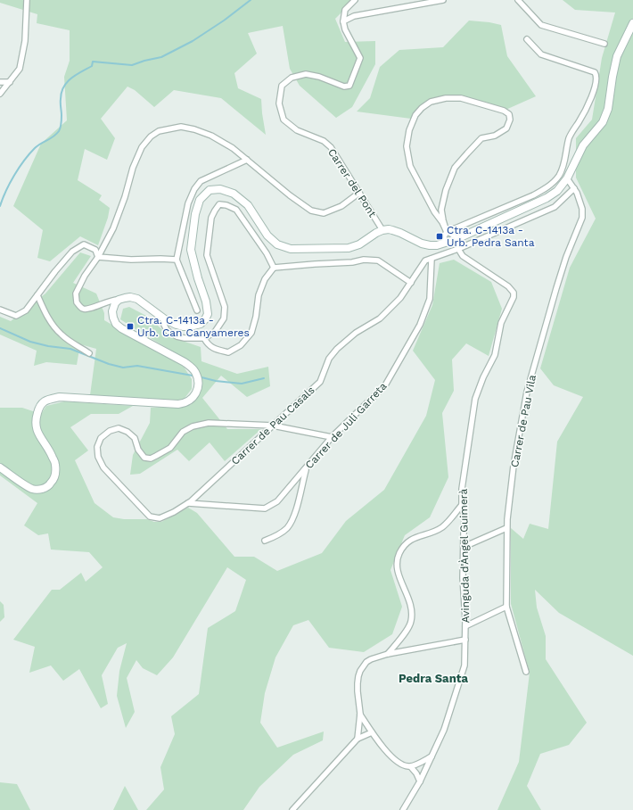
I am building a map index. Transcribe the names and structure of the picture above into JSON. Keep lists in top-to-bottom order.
{
  "streets": {
    "street": [
      "Carrer del Pont",
      "Carrer de Pau Vila",
      "Carrer de Pau Casals",
      "Carrer de Juli Garreta",
      "Avinguda d'Àngel Guimerà"
    ]
  },
  "crossings": [
    ["Carrer de Pau Vila", "Carrer de Pau Casals"],
    ["Carrer de Pau Casals", "Carrer de Juli Garreta"],
    ["Carrer de Pau Casals", "Avinguda d'Àngel Guimerà"]
  ],
  "districts": ["Pedra Santa"],
  "places": {
    "transit": ["Ctra. C-1413a - Urb. Pedra Santa", "Ctra. C-1413a - Urb. Can Canyameres"]
  }
}
